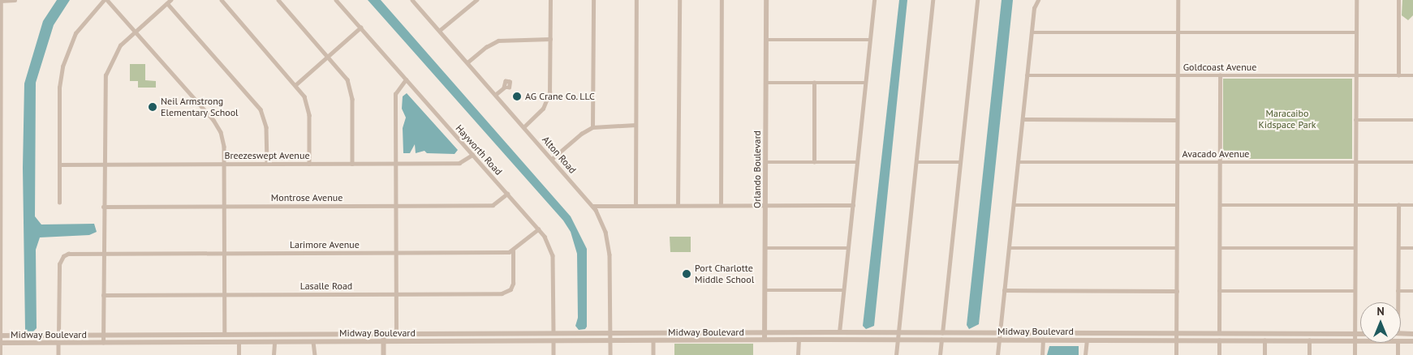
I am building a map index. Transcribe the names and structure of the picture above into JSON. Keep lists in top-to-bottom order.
{
  "streets": {
    "street": [
      "Goldcoast Avenue",
      "Hayworth Road",
      "Avacado Avenue",
      "Alton Road",
      "Breezeswept Avenue",
      "Orlando Boulevard",
      "Montrose Avenue",
      "Larimore Avenue",
      "Lasalle Road",
      "Midway Boulevard"
    ]
  },
  "crossings": [
    ["Hayworth Road", "Breezeswept Avenue"],
    ["Hayworth Road", "Montrose Avenue"],
    ["Hayworth Road", "Midway Boulevard"],
    ["Alton Road", "Midway Boulevard"],
    ["Orlando Boulevard", "Midway Boulevard"],
    ["Larimore Avenue", "Lasalle Road"],
    ["Larimore Avenue", "Midway Boulevard"]
  ],
  "parks": ["Maracaibo Kidspace Park"],
  "places": ["AG Crane Co. LLC", "Neil Armstrong Elementary School", "Port Charlotte Middle School"],
  "north": "top"
}
